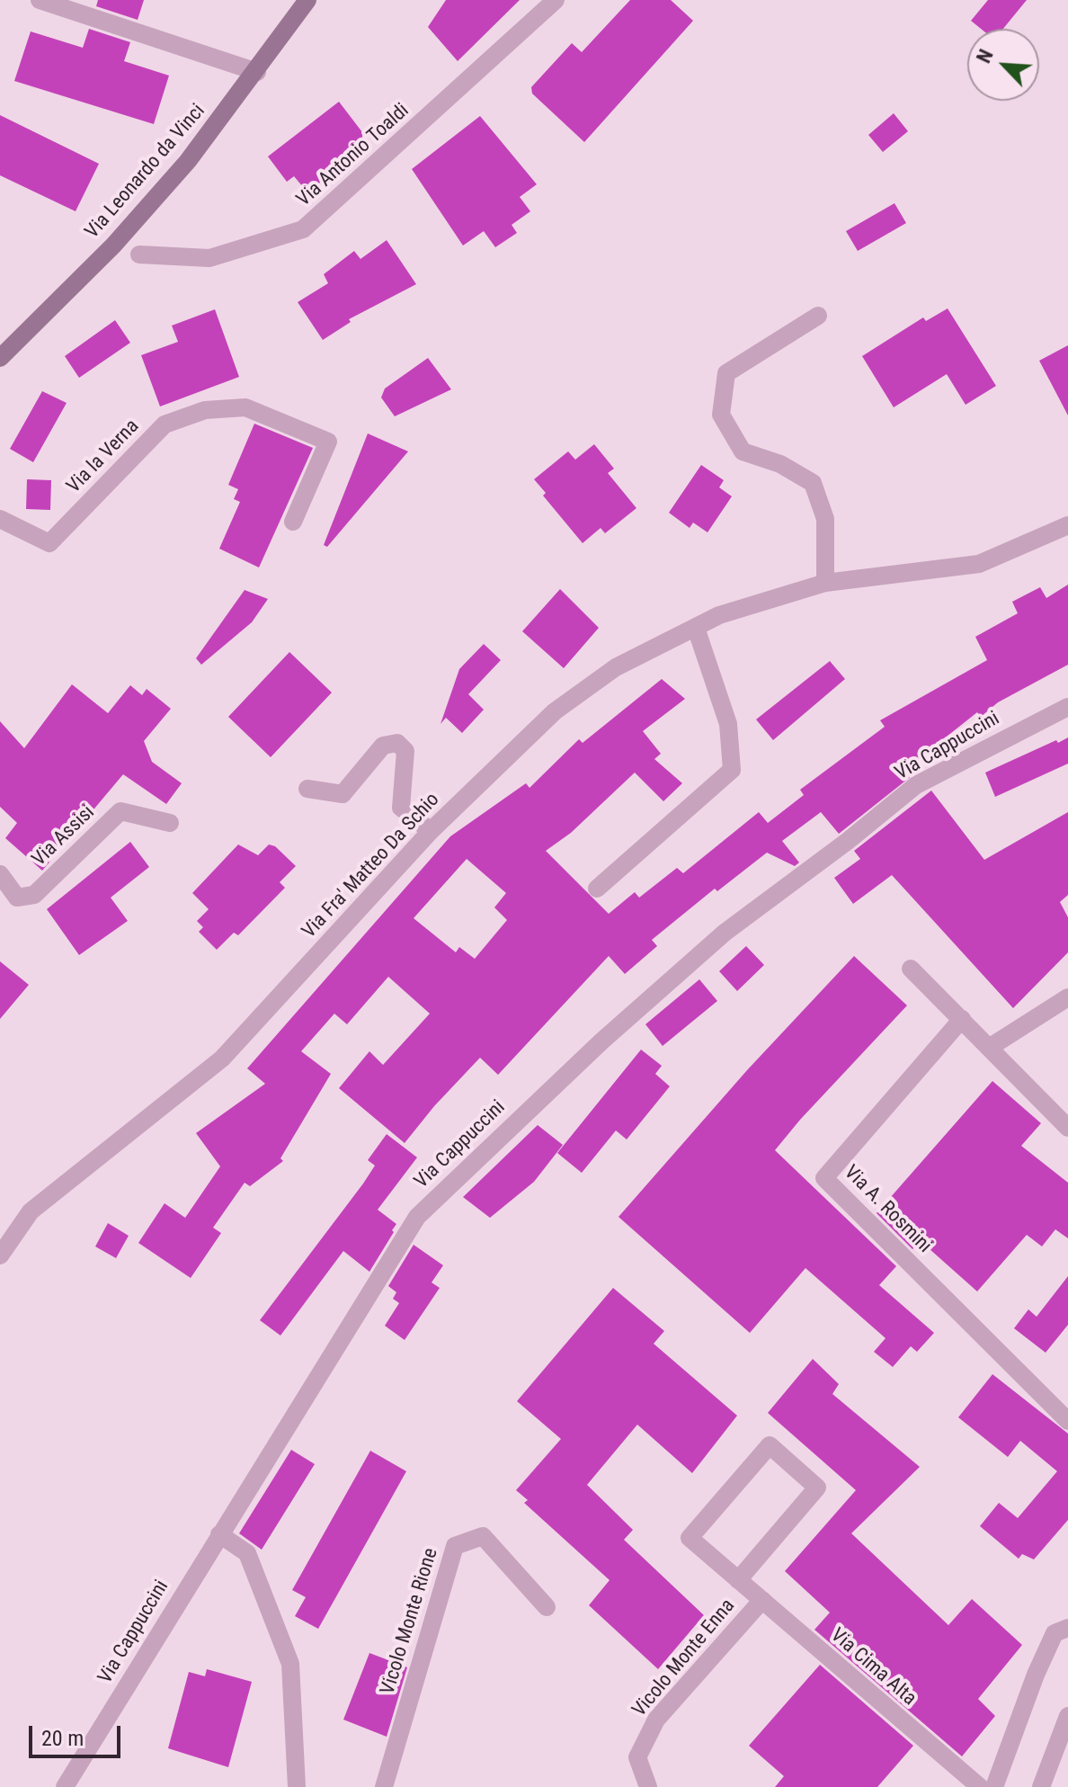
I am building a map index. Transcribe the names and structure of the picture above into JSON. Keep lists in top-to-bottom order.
{
  "streets": {
    "street": [
      "Via Antonio Toaldi",
      "Via Leonardo da Vinci",
      "Via la Verna",
      "Via Cappuccini",
      "Via Assisi",
      "Via Fra' Matteo Da Schio",
      "Via A. Rosmini",
      "Vicolo Monte Rione",
      "Vicolo Monte Enna",
      "Via Cima Alta"
    ]
  },
  "crossings": [
    ["Vicolo Monte Enna", "Via Cima Alta"]
  ],
  "scale_bar": "20 m",
  "north": "top left"
}
